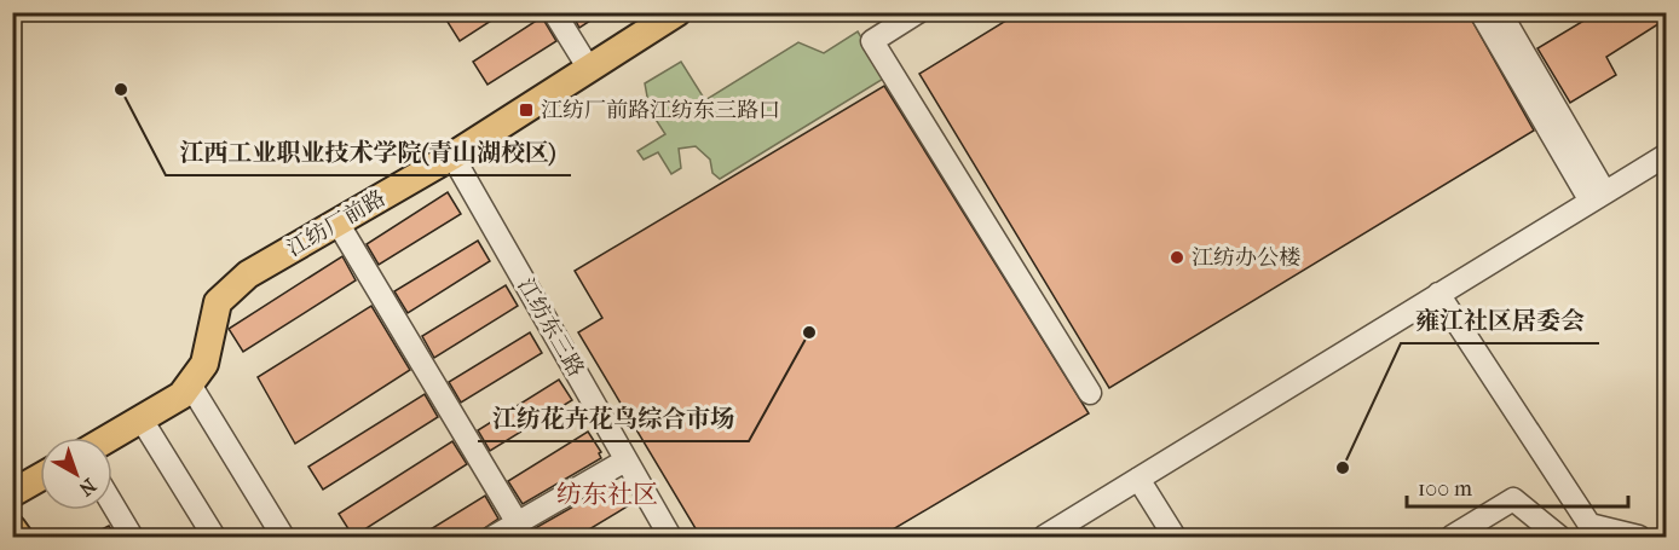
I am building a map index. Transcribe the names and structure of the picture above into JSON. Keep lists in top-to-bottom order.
{
  "streets": {
    "main road": ["江纺厂前路"],
    "street": ["江纺东三路"]
  },
  "crossings": [
    ["江纺厂前路", "江纺东三路"]
  ],
  "districts": ["纺东社区"],
  "places": {
    "other": [
      "江西工业职业技术学院(青山湖校区)",
      "江纺办公楼",
      "江纺花卉花鸟综合市场",
      "雍江社区居委会"
    ],
    "transit": ["江纺厂前路江纺东三路口"]
  },
  "scale_bar": "100 m",
  "north": "bottom right"
}
